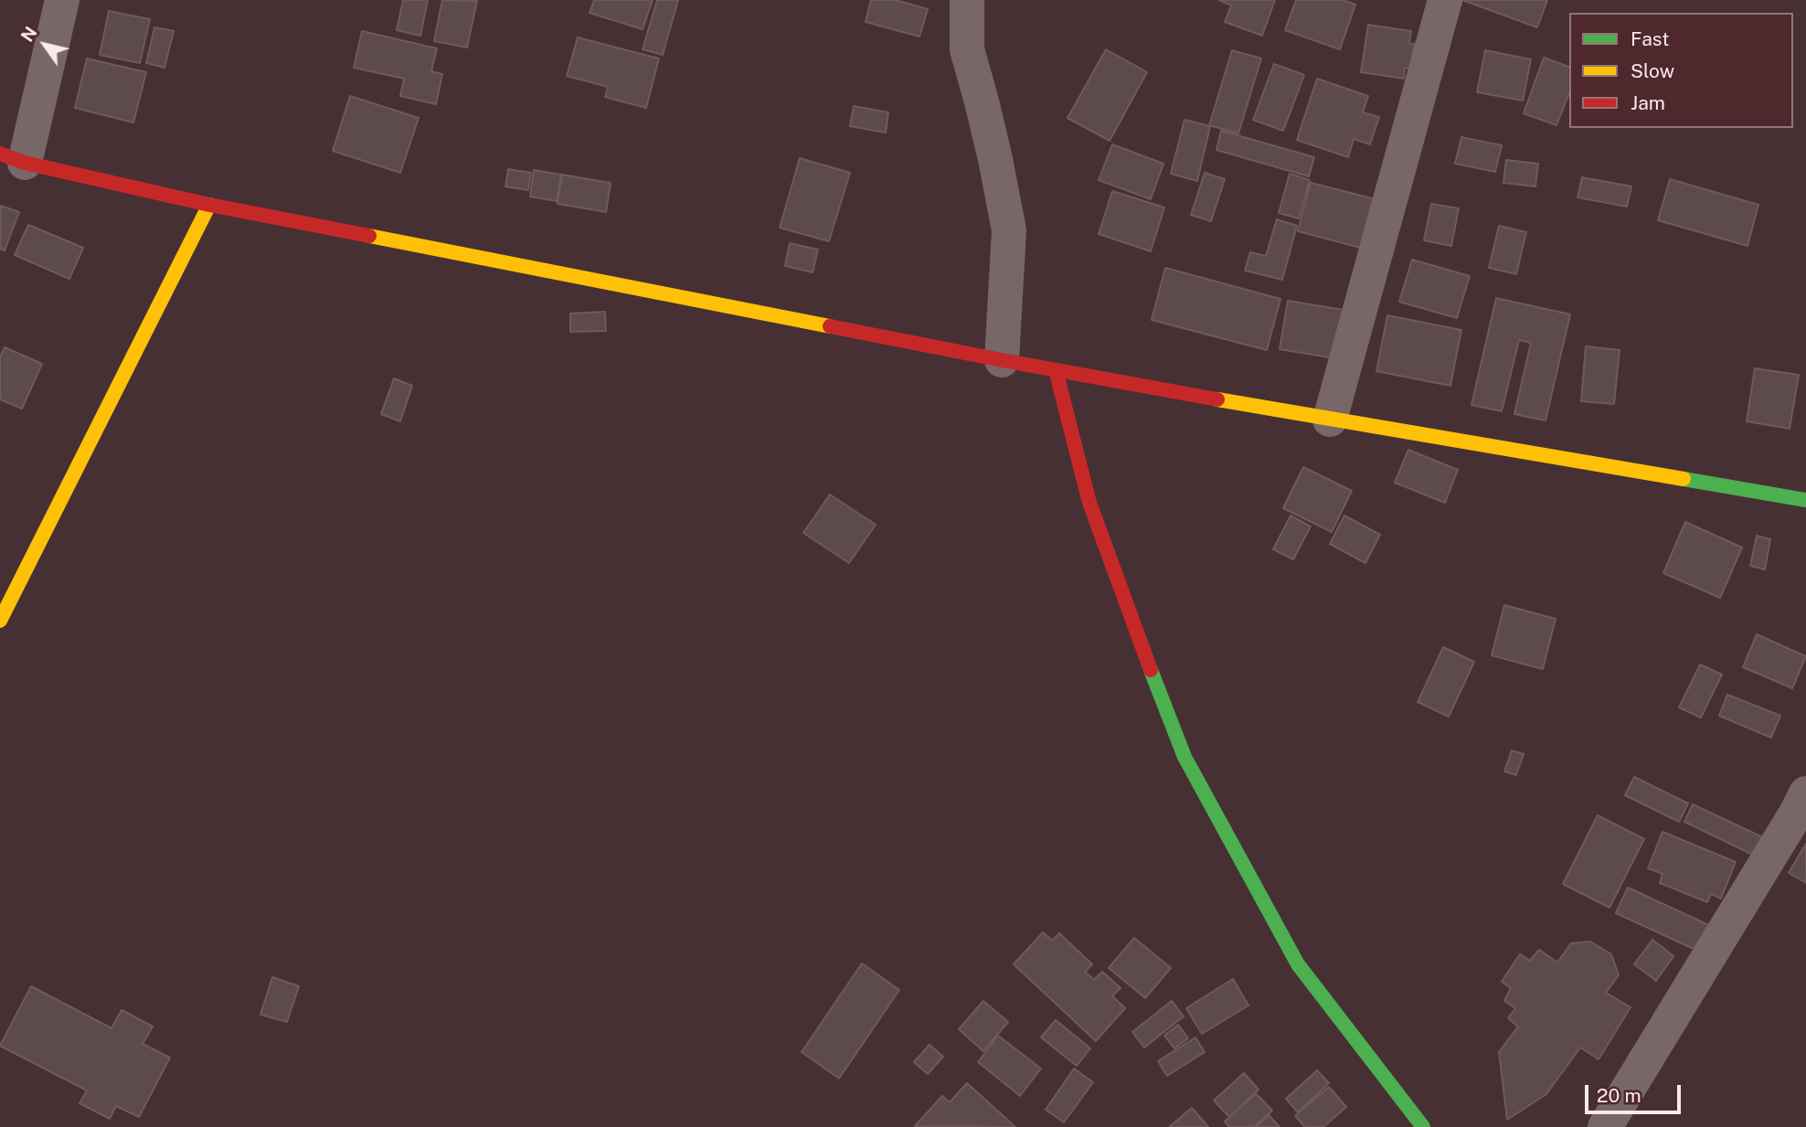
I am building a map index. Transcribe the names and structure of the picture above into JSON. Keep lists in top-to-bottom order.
{
  "legend": ["Fast", "Slow", "Jam"],
  "scale_bar": "20 m",
  "north": "top left"
}
